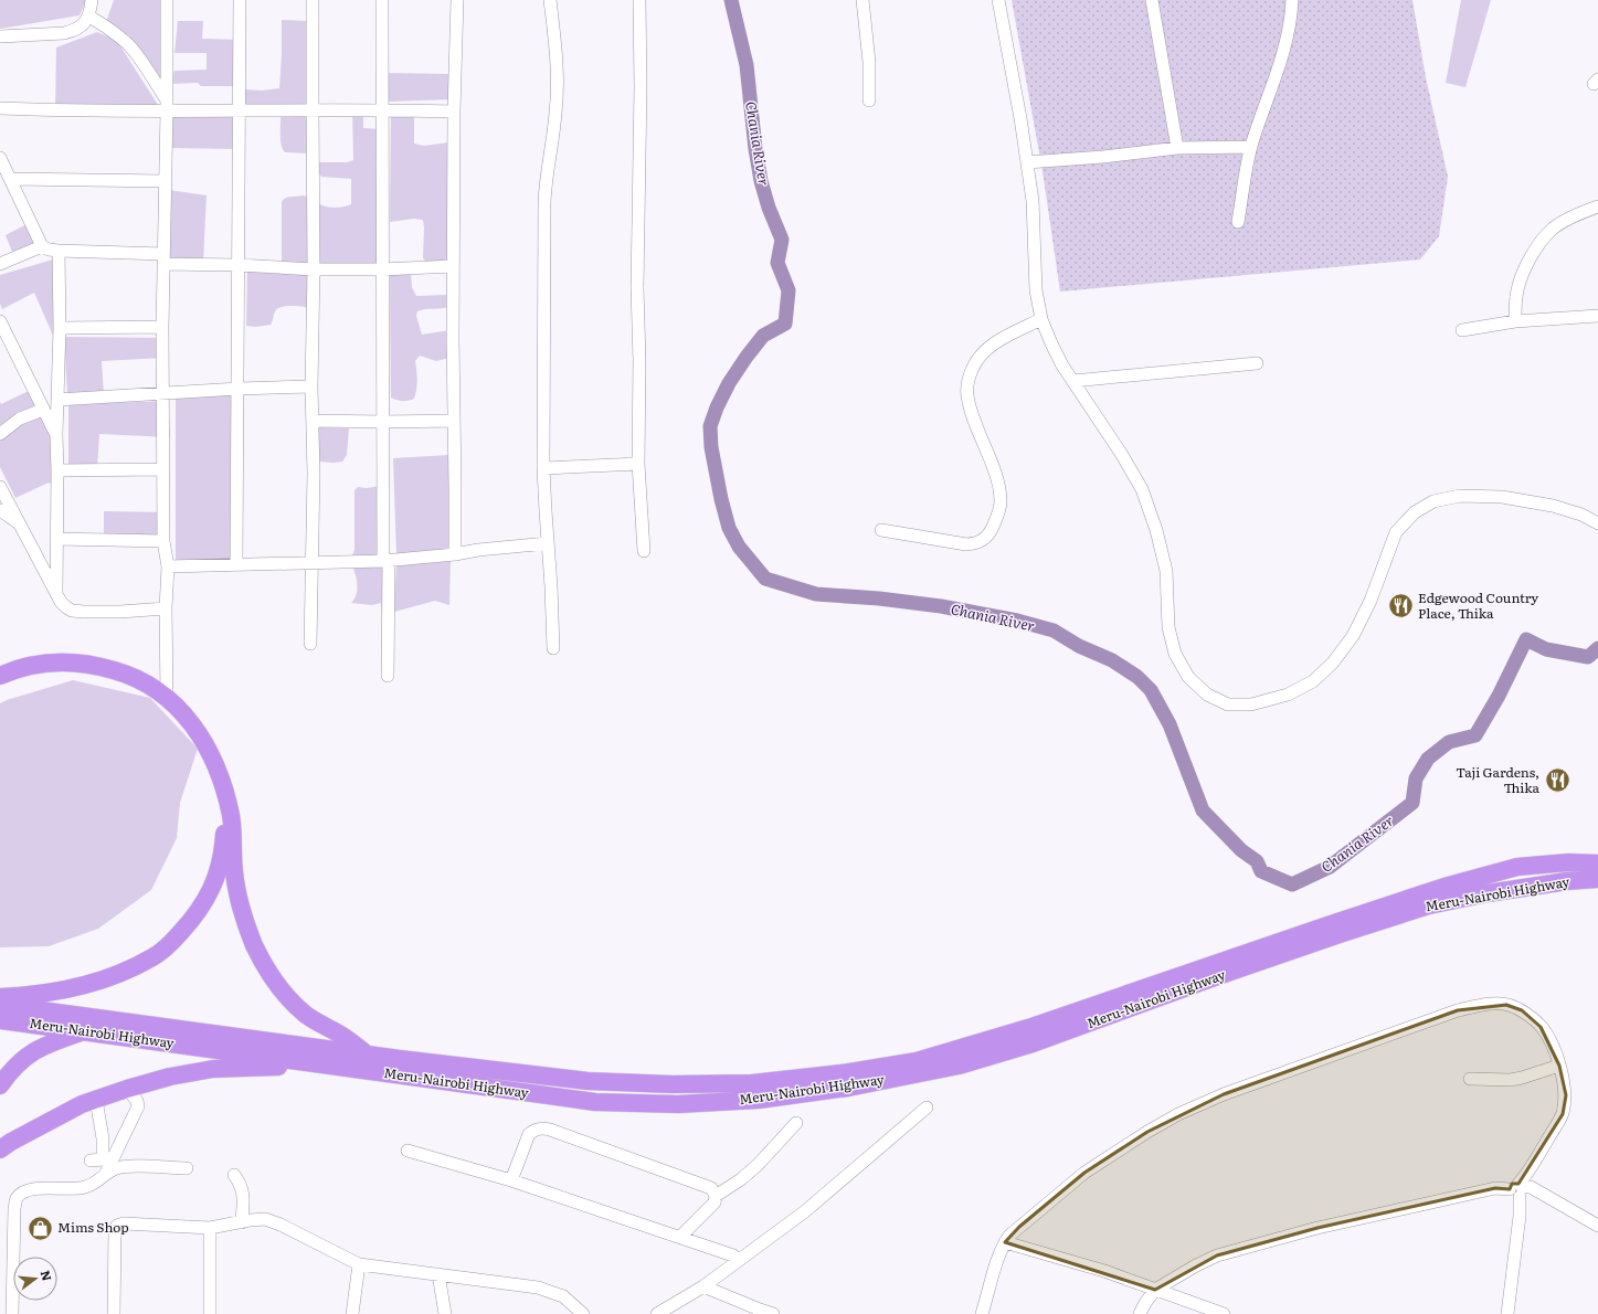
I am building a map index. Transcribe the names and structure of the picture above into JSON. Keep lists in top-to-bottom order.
{
  "streets": {
    "highway": ["Meru-Nairobi Highway"]
  },
  "water": ["Chania River"],
  "places": {
    "restaurant": ["Edgewood Country Place, Thika", "Taji Gardens, Thika"],
    "shop": ["Mims Shop"]
  },
  "north": "right"
}
